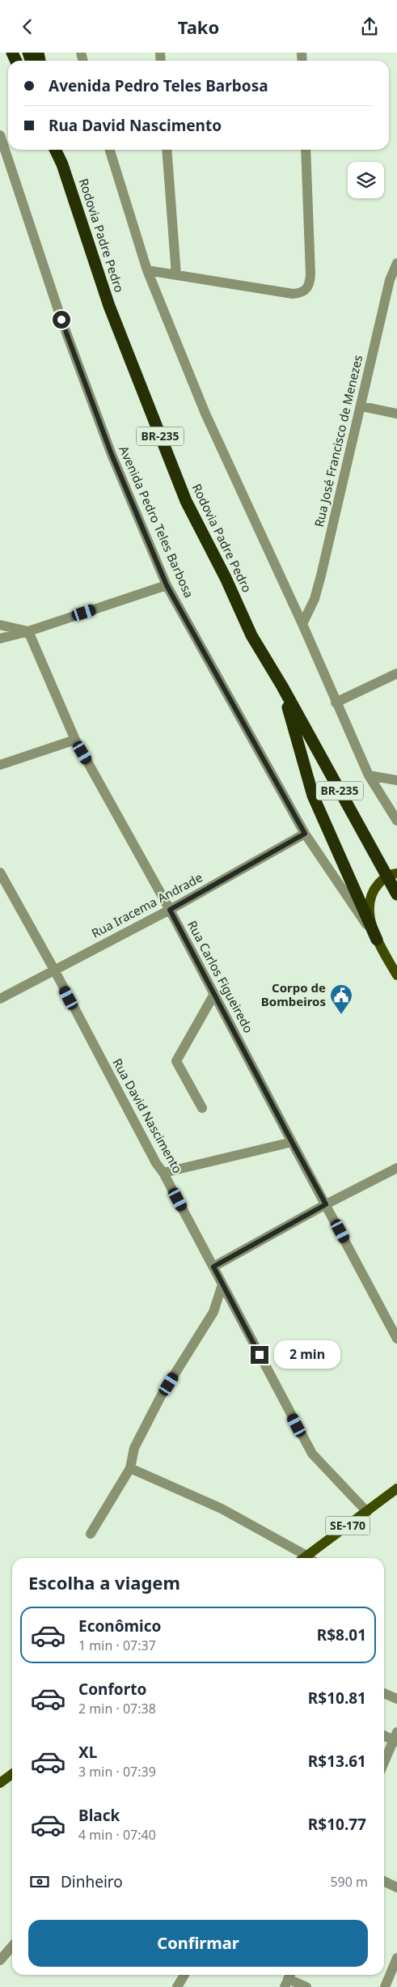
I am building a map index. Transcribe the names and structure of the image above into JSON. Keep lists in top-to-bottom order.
{
  "streets": {
    "highway": ["Rodovia Padre Pedro", "BR-235"],
    "main road": ["Avenida Pedro Teles Barbosa", "SE-170"],
    "street": [
      "Rua José Francisco de Menezes",
      "Rua Iracema Andrade",
      "Rua Carlos Figueiredo",
      "Rua David Nascimento"
    ]
  },
  "crossings": [
    ["Avenida Pedro Teles Barbosa", "Rua Iracema Andrade"],
    ["Rua Iracema Andrade", "Rua Carlos Figueiredo"],
    ["Rua Iracema Andrade", "Rua David Nascimento"],
    ["Rua David Nascimento", "SE-170"]
  ],
  "places": {
    "public building": ["Corpo de Bombeiros"]
  },
  "page": {
    "header": "Tako",
    "banner": ["Avenida Pedro Teles Barbosa", "Rua David Nascimento"],
    "bubble": "2 min",
    "heading": "Escolha a viagem",
    "list": [
      {
        "name": "Econômico",
        "note": "1 min · 07:37",
        "value": "R$8.01"
      },
      {
        "name": "Conforto",
        "note": "2 min · 07:38",
        "value": "R$10.81"
      },
      {
        "name": "XL",
        "note": "3 min · 07:39",
        "value": "R$13.61"
      },
      {
        "name": "Black",
        "note": "4 min · 07:40",
        "value": "R$10.77"
      }
    ],
    "pay": ["Dinheiro", "590 m"],
    "buttons": "Confirmar"
  }
}
